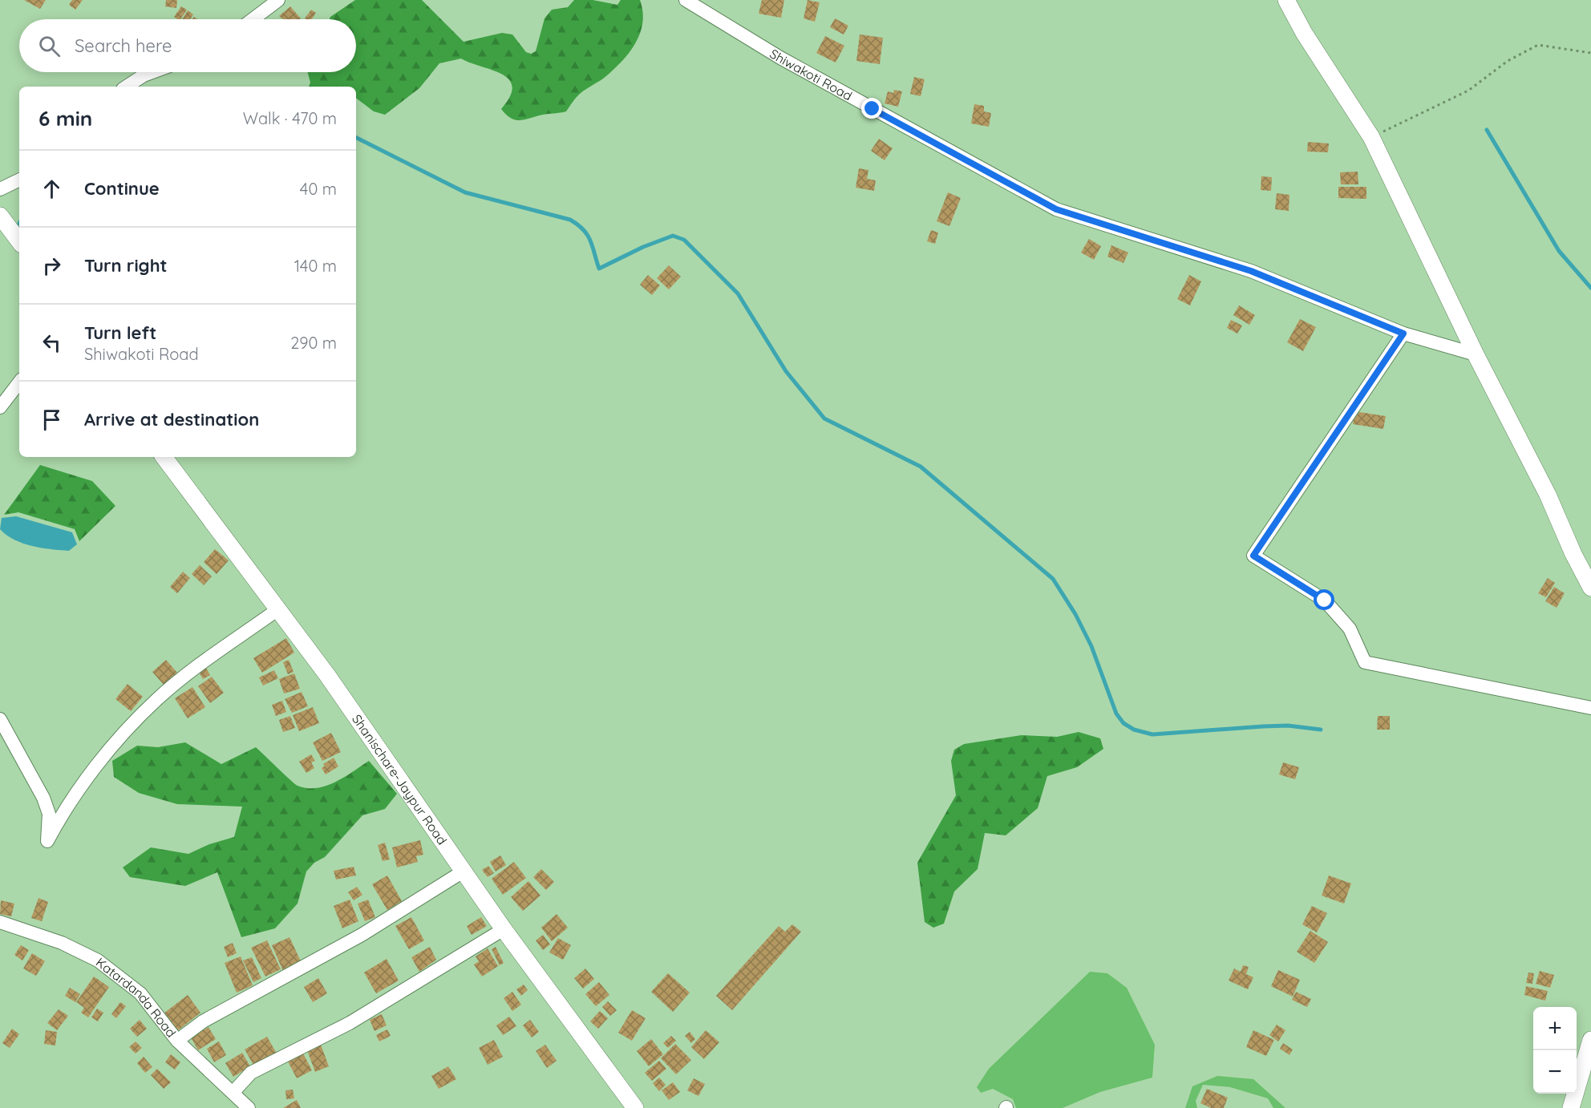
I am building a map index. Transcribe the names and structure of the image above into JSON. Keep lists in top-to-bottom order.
{
  "streets": {
    "street": ["Shiwakoti Road", "Shanischare-Jaypur Road", "Katardanda Road"]
  },
  "page": {
    "search": "Search here",
    "heading": ["6 min", "Walk · 470 m"],
    "list": [
      ["Continue", "40 m"],
      ["Turn right", "140 m"],
      ["Turn left", "Shiwakoti Road", "290 m"],
      "Arrive at destination"
    ],
    "map_buttons": ["+", "−"]
  }
}
